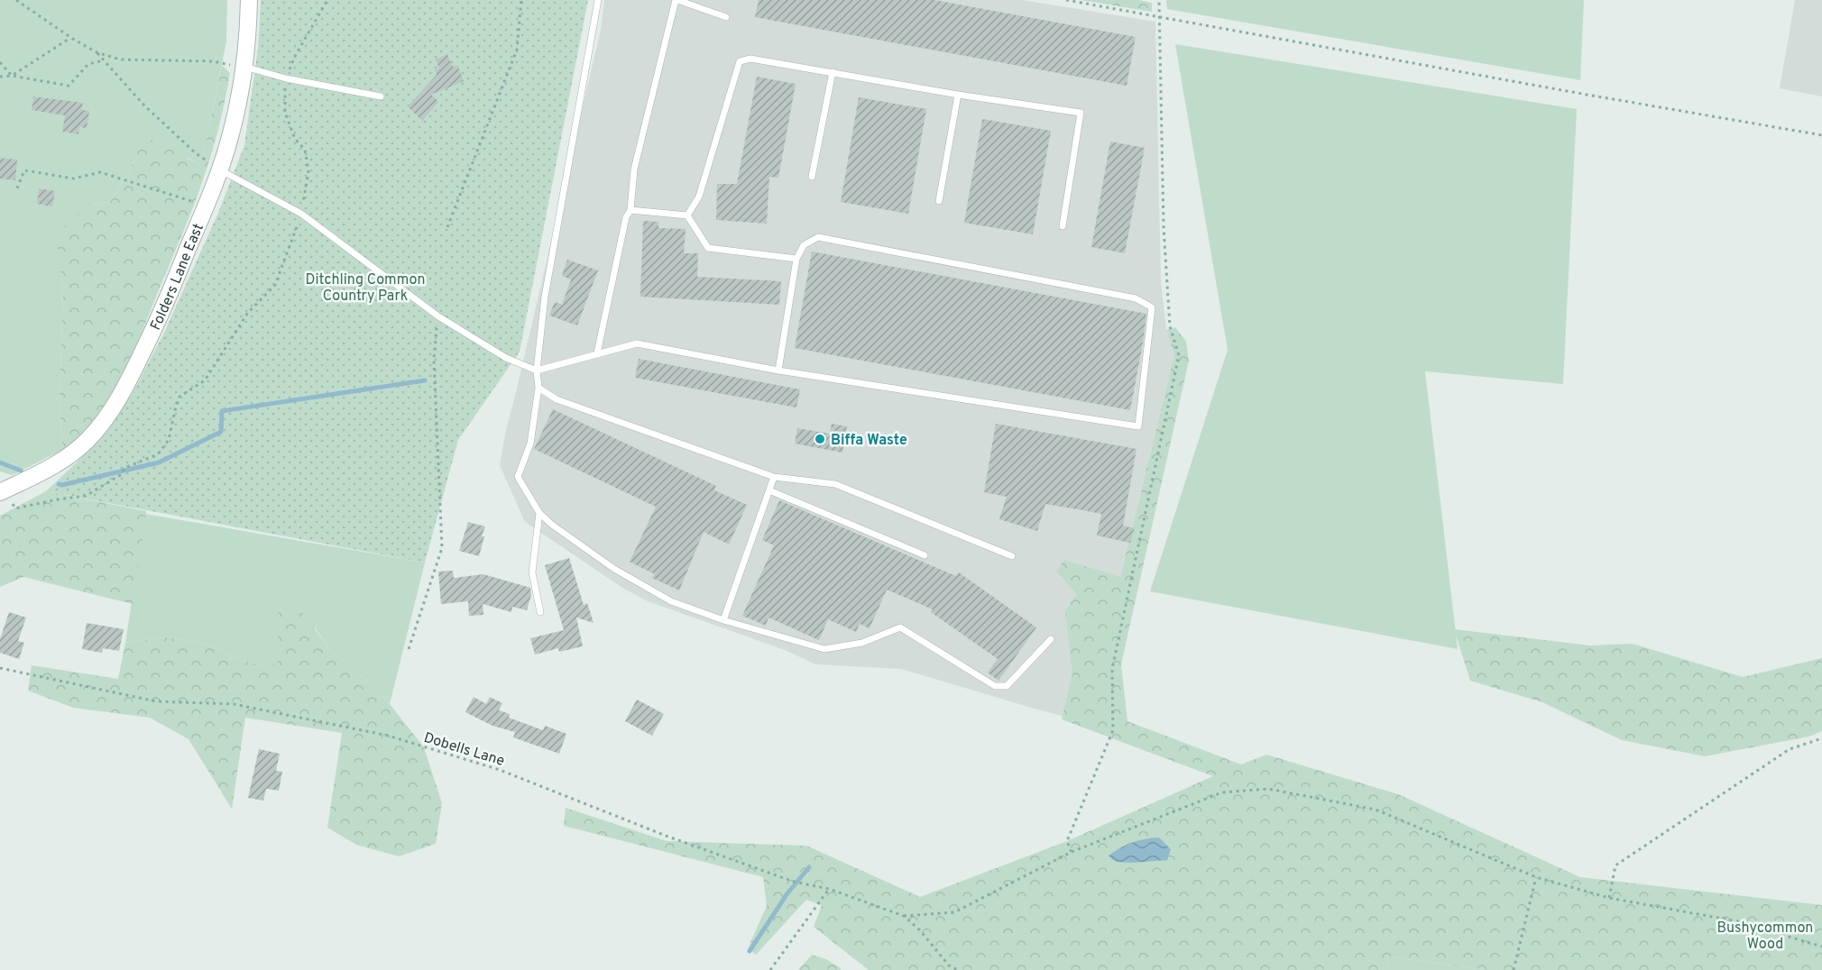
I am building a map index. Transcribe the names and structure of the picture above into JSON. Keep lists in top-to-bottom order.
{
  "streets": {
    "street": ["Folders Lane East"],
    "path": ["Dobells Lane"]
  },
  "parks": ["Ditchling Common Country Park", "Bushycommon Wood"],
  "places": ["Biffa Waste"]
}
